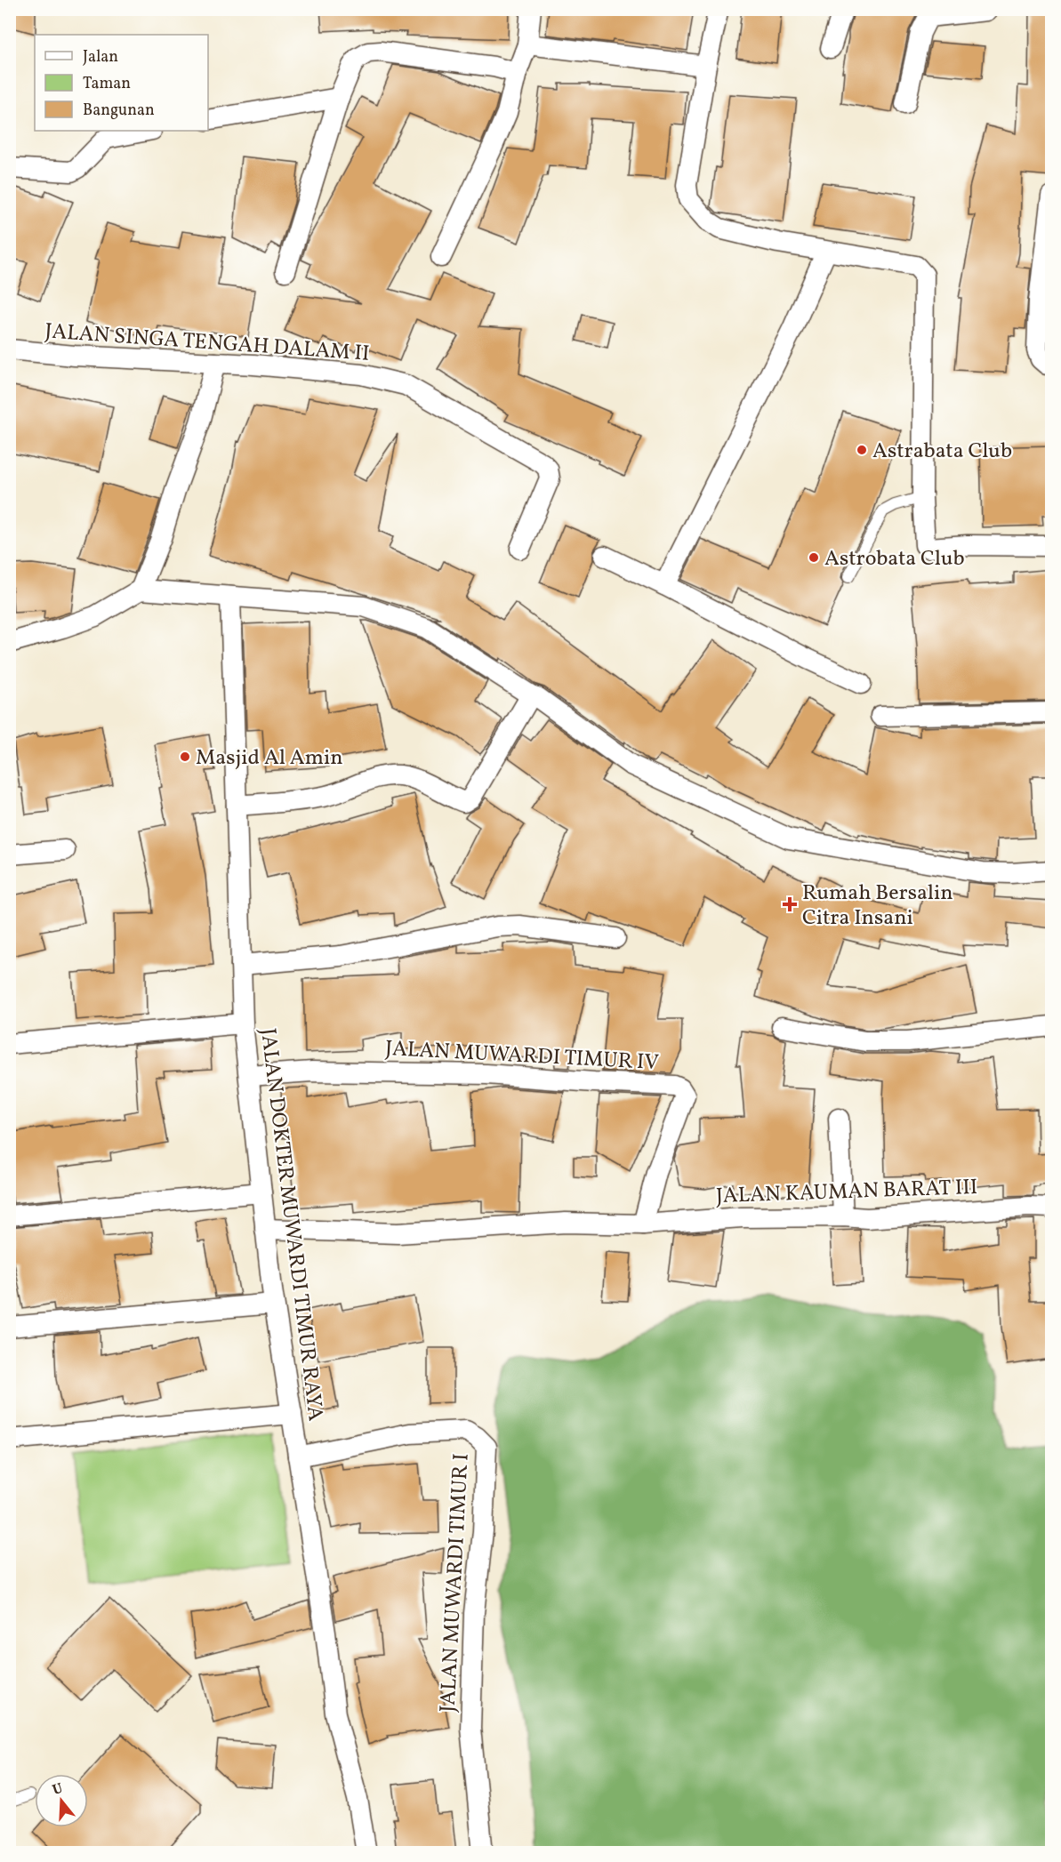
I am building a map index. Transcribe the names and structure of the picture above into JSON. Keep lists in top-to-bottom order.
{
  "streets": {
    "street": [
      "JALAN SINGA TENGAH DALAM II",
      "JALAN MUWARDI TIMUR IV",
      "JALAN KAUMAN BARAT III",
      "JALAN DOKTER MUWARDI TIMUR RAYA",
      "JALAN MUWARDI TIMUR I"
    ]
  },
  "crossings": [
    ["JALAN MUWARDI TIMUR IV", "JALAN KAUMAN BARAT III"],
    ["JALAN MUWARDI TIMUR IV", "JALAN DOKTER MUWARDI TIMUR RAYA"],
    ["JALAN KAUMAN BARAT III", "JALAN DOKTER MUWARDI TIMUR RAYA"],
    ["JALAN DOKTER MUWARDI TIMUR RAYA", "JALAN MUWARDI TIMUR I"]
  ],
  "places": {
    "other": ["Astrabata Club", "Astrobata Club", "Masjid Al Amin"],
    "health": ["Rumah Bersalin Citra Insani"]
  },
  "legend": ["Jalan", "Taman", "Bangunan"],
  "north": "top"
}
